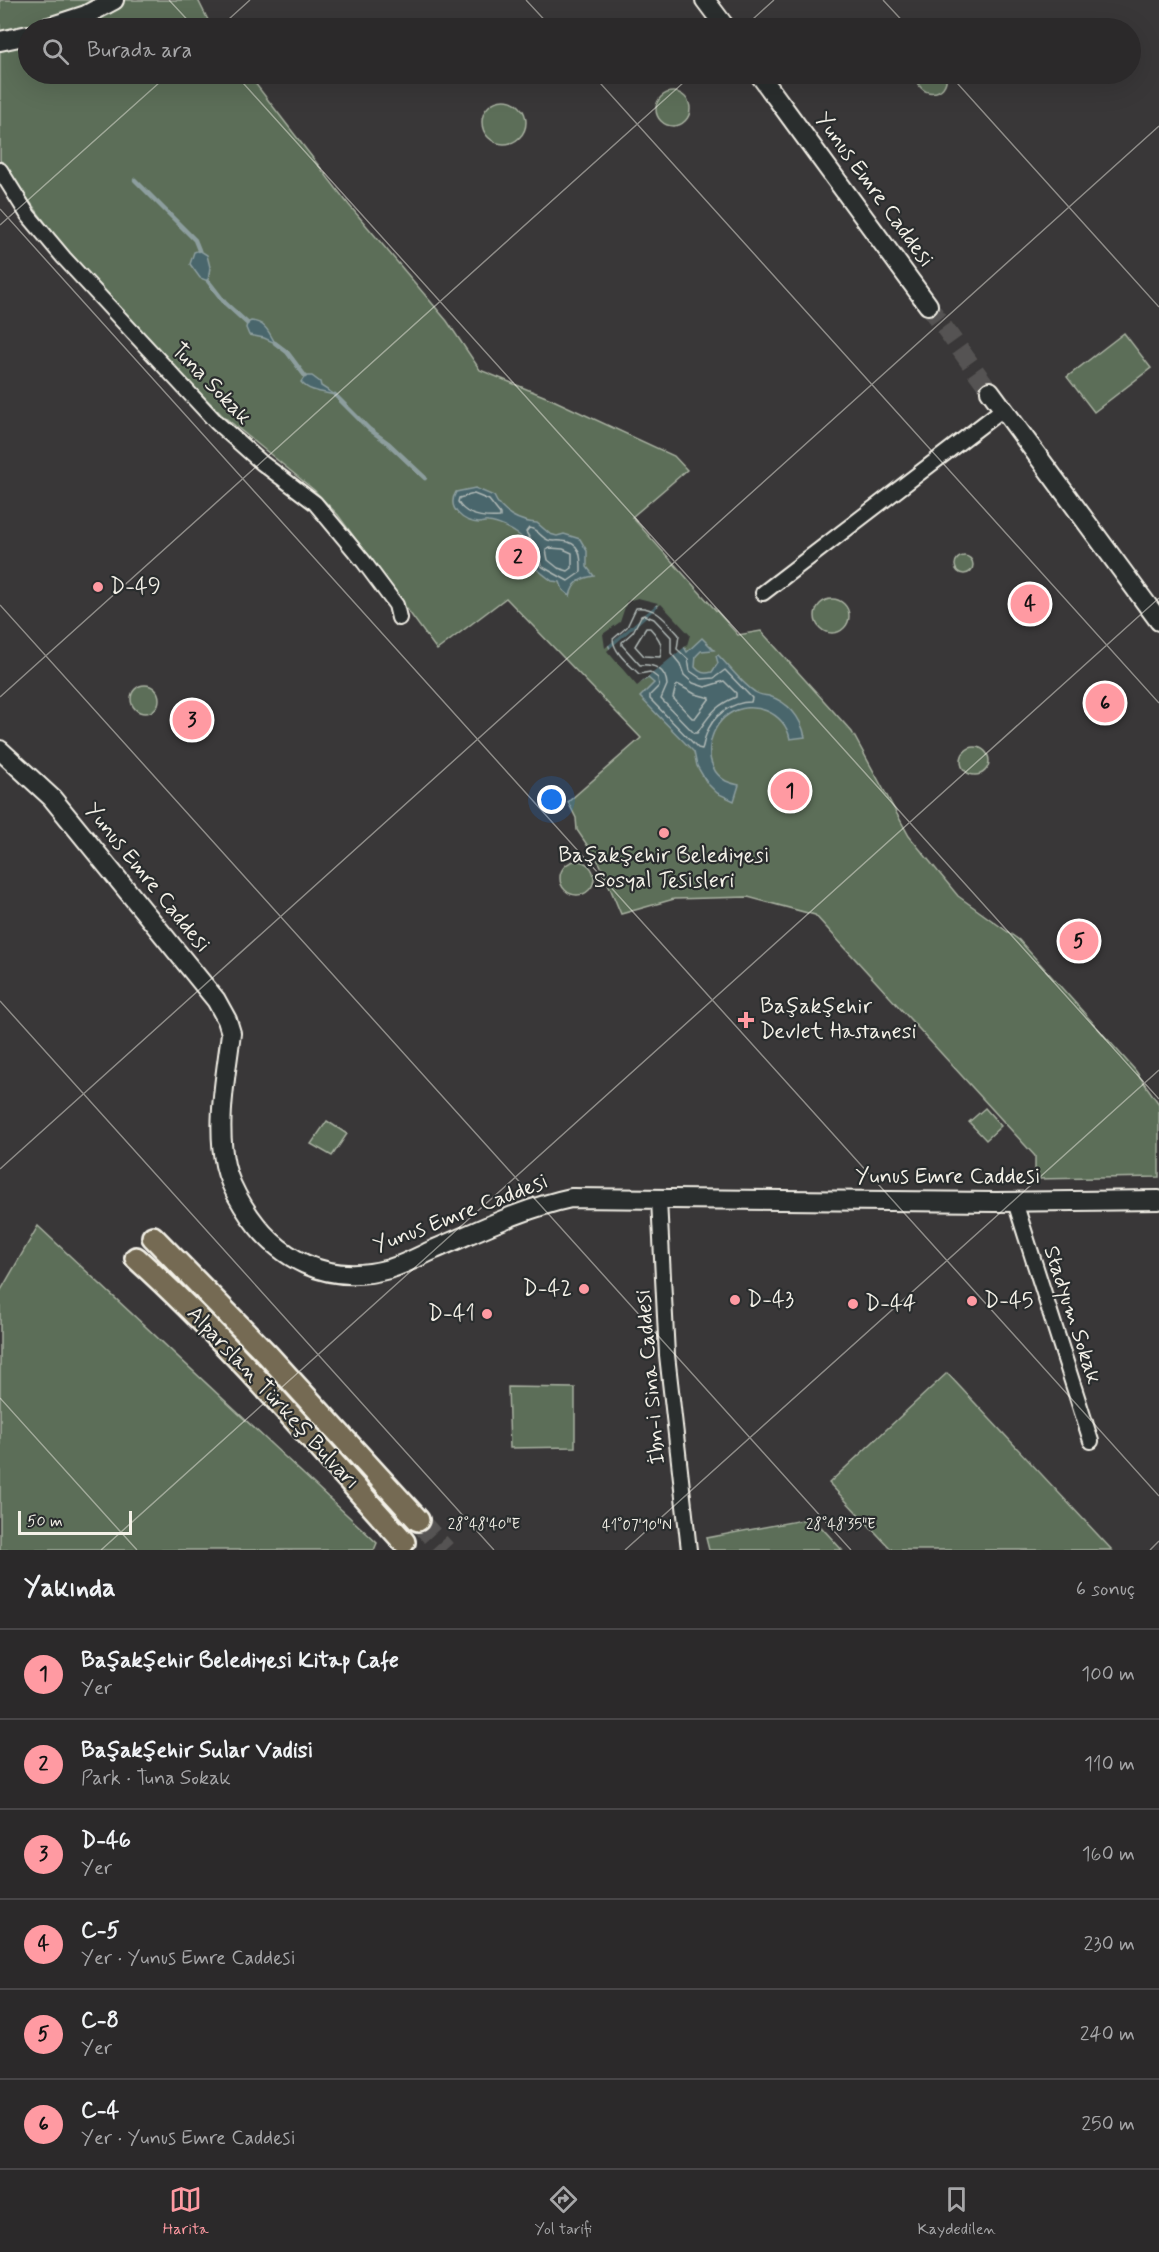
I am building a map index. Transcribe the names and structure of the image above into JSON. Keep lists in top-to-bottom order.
{
  "streets": {
    "main road": ["Alparslan Türkeş Bulvarı"],
    "street": [
      "Yunus Emre Caddesi",
      "Tuna Sokak",
      "Stadyum Sokak",
      "İbn-i Sina Caddesi"
    ]
  },
  "crossings": [
    ["Yunus Emre Caddesi", "Stadyum Sokak"],
    ["Yunus Emre Caddesi", "İbn-i Sina Caddesi"]
  ],
  "places": {
    "other": [
      "D-49",
      "Başakşehir Belediyesi Sosyal Tesisleri",
      "D-42",
      "D-43",
      "D-45",
      "D-44",
      "D-41"
    ],
    "health": ["Başakşehir Devlet Hastanesi"]
  },
  "scale_bar": "50 m",
  "page": {
    "search": "Burada ara",
    "pins": [
      "2",
      "4",
      "6",
      "3",
      "1",
      "5"
    ],
    "scale": "50 m",
    "heading": ["Yakında", "6 sonuç"],
    "list": [
      {
        "mark": "1",
        "name": "Başakşehir Belediyesi Kitap Cafe",
        "note": "Yer",
        "value": "100 m"
      },
      {
        "mark": "2",
        "name": "Başakşehir Sular Vadisi",
        "note": "Park · Tuna Sokak",
        "value": "110 m"
      },
      {
        "mark": "3",
        "name": "D-46",
        "note": "Yer",
        "value": "160 m"
      },
      {
        "mark": "4",
        "name": "C-5",
        "note": "Yer · Yunus Emre Caddesi",
        "value": "230 m"
      },
      {
        "mark": "5",
        "name": "C-8",
        "note": "Yer",
        "value": "240 m"
      },
      {
        "mark": "6",
        "name": "C-4",
        "note": "Yer · Yunus Emre Caddesi",
        "value": "250 m"
      }
    ],
    "nav": ["Harita", "Yol tarifi", "Kaydedilen"]
  },
  "coordinates": ["28°48'40\"E", "28°48'35\"E", "41°07'10\"N"]
}
